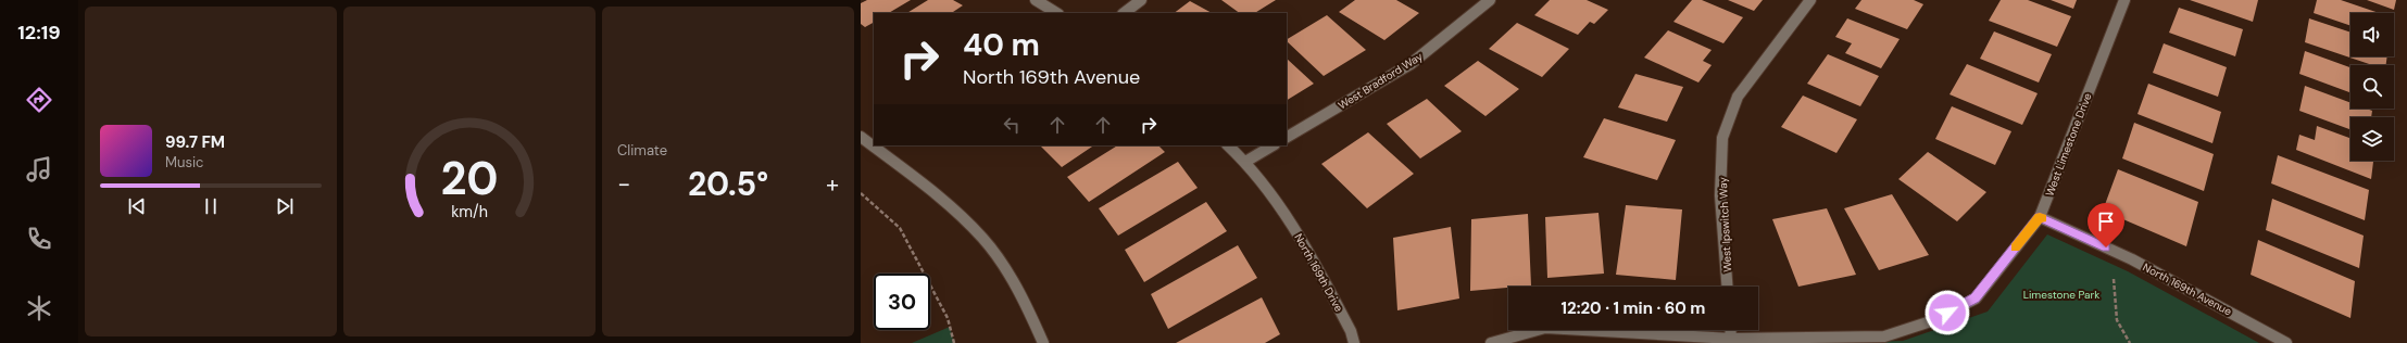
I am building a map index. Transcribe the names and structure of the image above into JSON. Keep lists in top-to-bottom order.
{
  "streets": {
    "street": [
      "West Bradford Way",
      "West Limestone Drive",
      "West Ipswitch Way",
      "North 169th Drive",
      "North 169th Avenue"
    ]
  },
  "crossings": [
    ["West Limestone Drive", "North 169th Avenue"]
  ],
  "parks": ["Limestone Park"],
  "page": {
    "tabs": "12:19",
    "tile": "Climate",
    "turn": ["40 m", "North 169th Avenue"],
    "song": ["99.7 FM", "Music"],
    "heat": ["−", "20.5°", "+"],
    "limit": "30",
    "trip": "12:20 · 1 min · 60 m",
    "gauge": ["20", "km/h"]
  }
}
